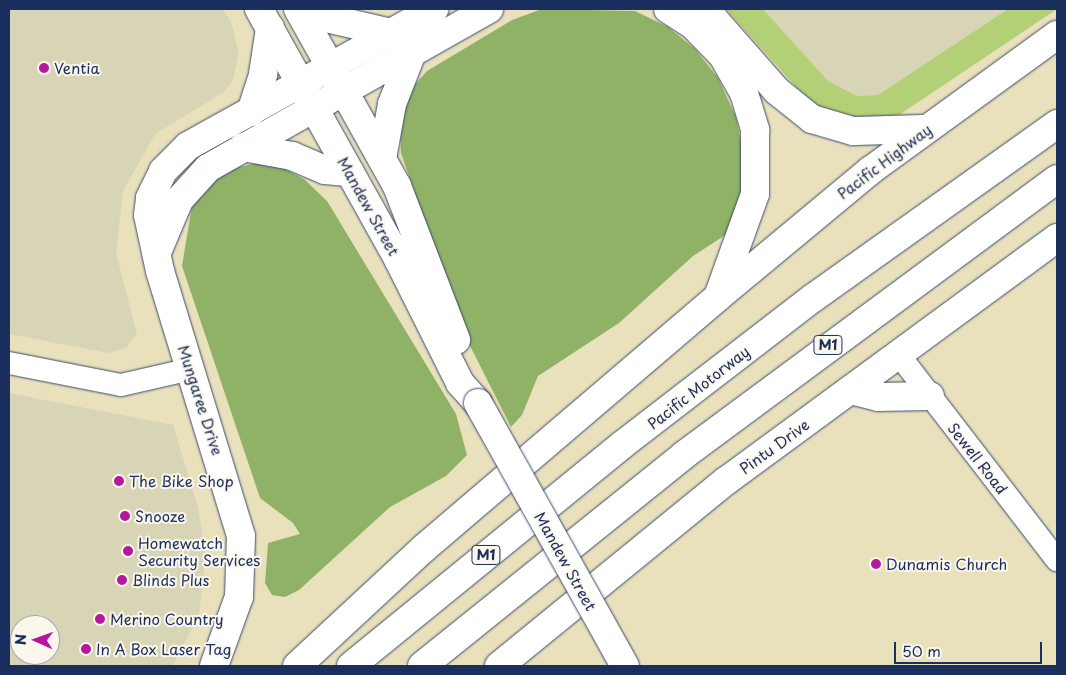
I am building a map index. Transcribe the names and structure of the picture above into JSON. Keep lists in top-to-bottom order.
{
  "streets": {
    "main road": [
      "Pacific Highway",
      "Mandew Street",
      "M1",
      "Pacific Motorway",
      "Mungaree Drive",
      "Pintu Drive"
    ],
    "street": ["Sewell Road"]
  },
  "crossings": [
    ["Mandew Street", "Mungaree Drive"],
    ["Pintu Drive", "Sewell Road"]
  ],
  "places": [
    "Ventia",
    "The Bike Shop",
    "Snooze",
    "Homewatch Security Services",
    "Dunamis Church",
    "Blinds Plus",
    "Merino Country",
    "In A Box Laser Tag"
  ],
  "scale_bar": "50 m",
  "north": "left"
}
